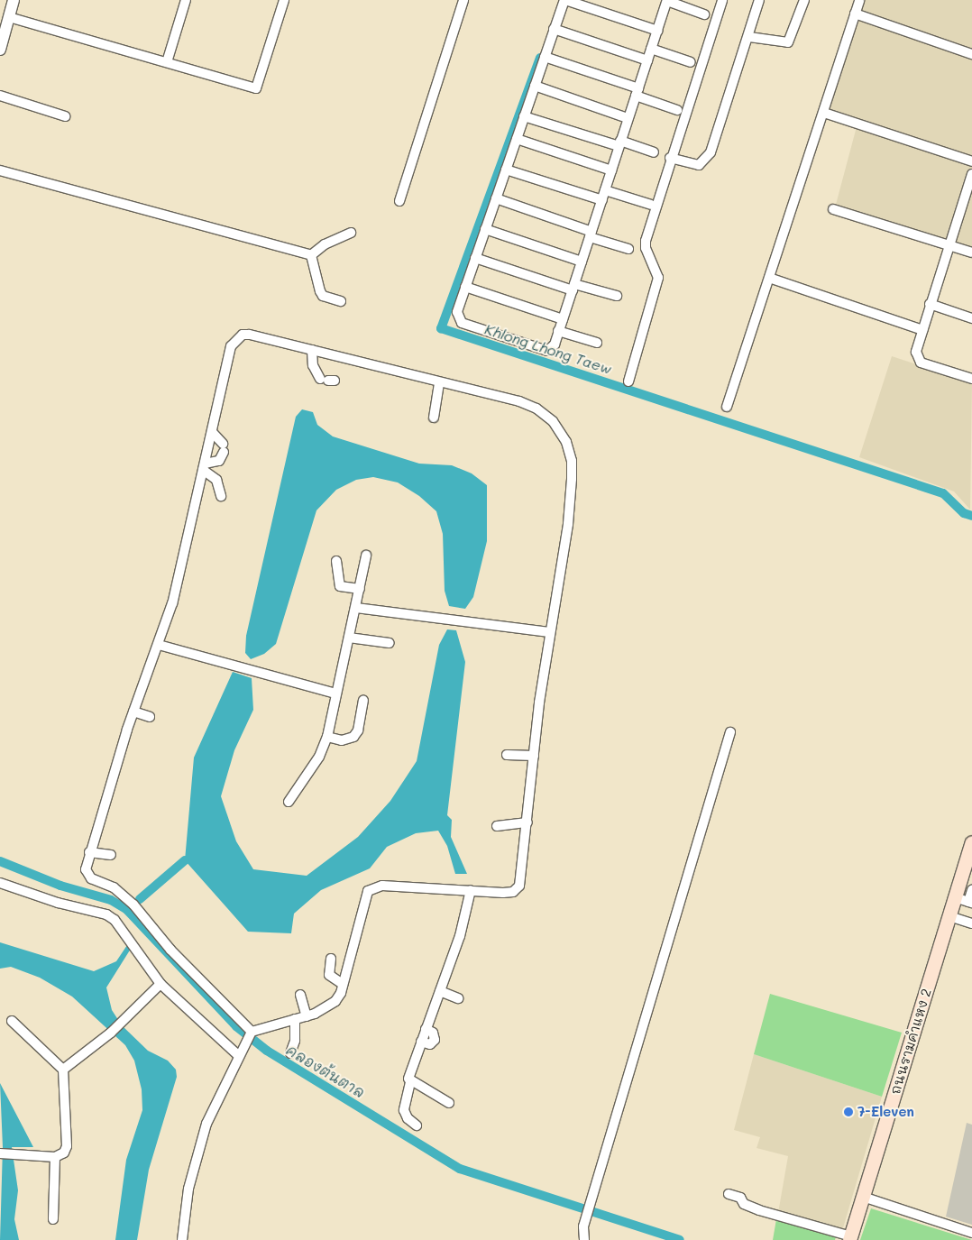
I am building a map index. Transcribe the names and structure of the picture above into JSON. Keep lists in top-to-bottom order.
{
  "streets": {
    "main road": ["ถนนรามคำแหง 2"]
  },
  "water": ["Khlong Lhong Taew", "คลองต้นตาล"],
  "places": ["7-Eleven"]
}
